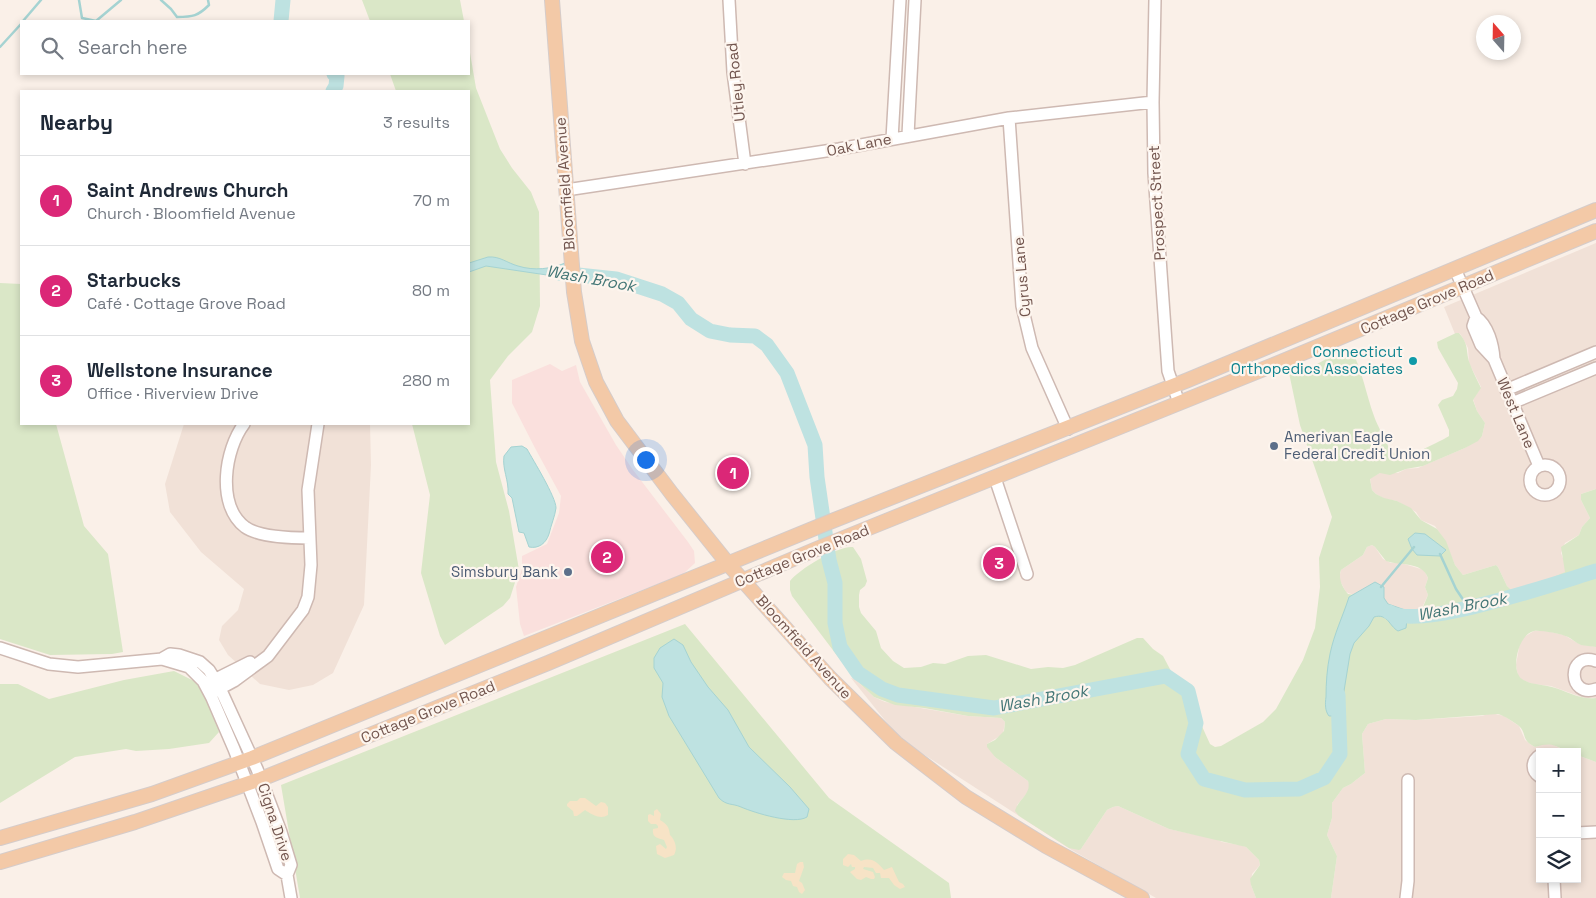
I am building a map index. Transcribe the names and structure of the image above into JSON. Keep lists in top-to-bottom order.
{
  "streets": {
    "main road": ["Bloomfield Avenue", "Cottage Grove Road"],
    "street": [
      "Utley Road",
      "Oak Lane",
      "Prospect Street",
      "Cyrus Lane",
      "West Lane",
      "Cigna Drive"
    ]
  },
  "crossings": [
    ["Utley Road", "Oak Lane"],
    ["Oak Lane", "Bloomfield Avenue"],
    ["Oak Lane", "Prospect Street"],
    ["Oak Lane", "Cyrus Lane"],
    ["Bloomfield Avenue", "Cottage Grove Road"],
    ["Prospect Street", "Cottage Grove Road"],
    ["Cyrus Lane", "Cottage Grove Road"],
    ["Cottage Grove Road", "West Lane"],
    ["Cottage Grove Road", "Cigna Drive"]
  ],
  "water": ["Wash Brook"],
  "places": ["Connecticut Orthopedics Associates", "Amerivan Eagle Federal Credit Union", "Simsbury Bank"],
  "north": "top",
  "page": {
    "search": "Search here",
    "heading": ["Nearby", "3 results"],
    "list": [
      {
        "mark": "1",
        "name": "Saint Andrews Church",
        "note": "Church · Bloomfield Avenue",
        "value": "70 m"
      },
      {
        "mark": "2",
        "name": "Starbucks",
        "note": "Café · Cottage Grove Road",
        "value": "80 m"
      },
      {
        "mark": "3",
        "name": "Wellstone Insurance",
        "note": "Office · Riverview Drive",
        "value": "280 m"
      }
    ],
    "pins": ["1", "2", "3"],
    "map_buttons": ["+", "−"]
  }
}
